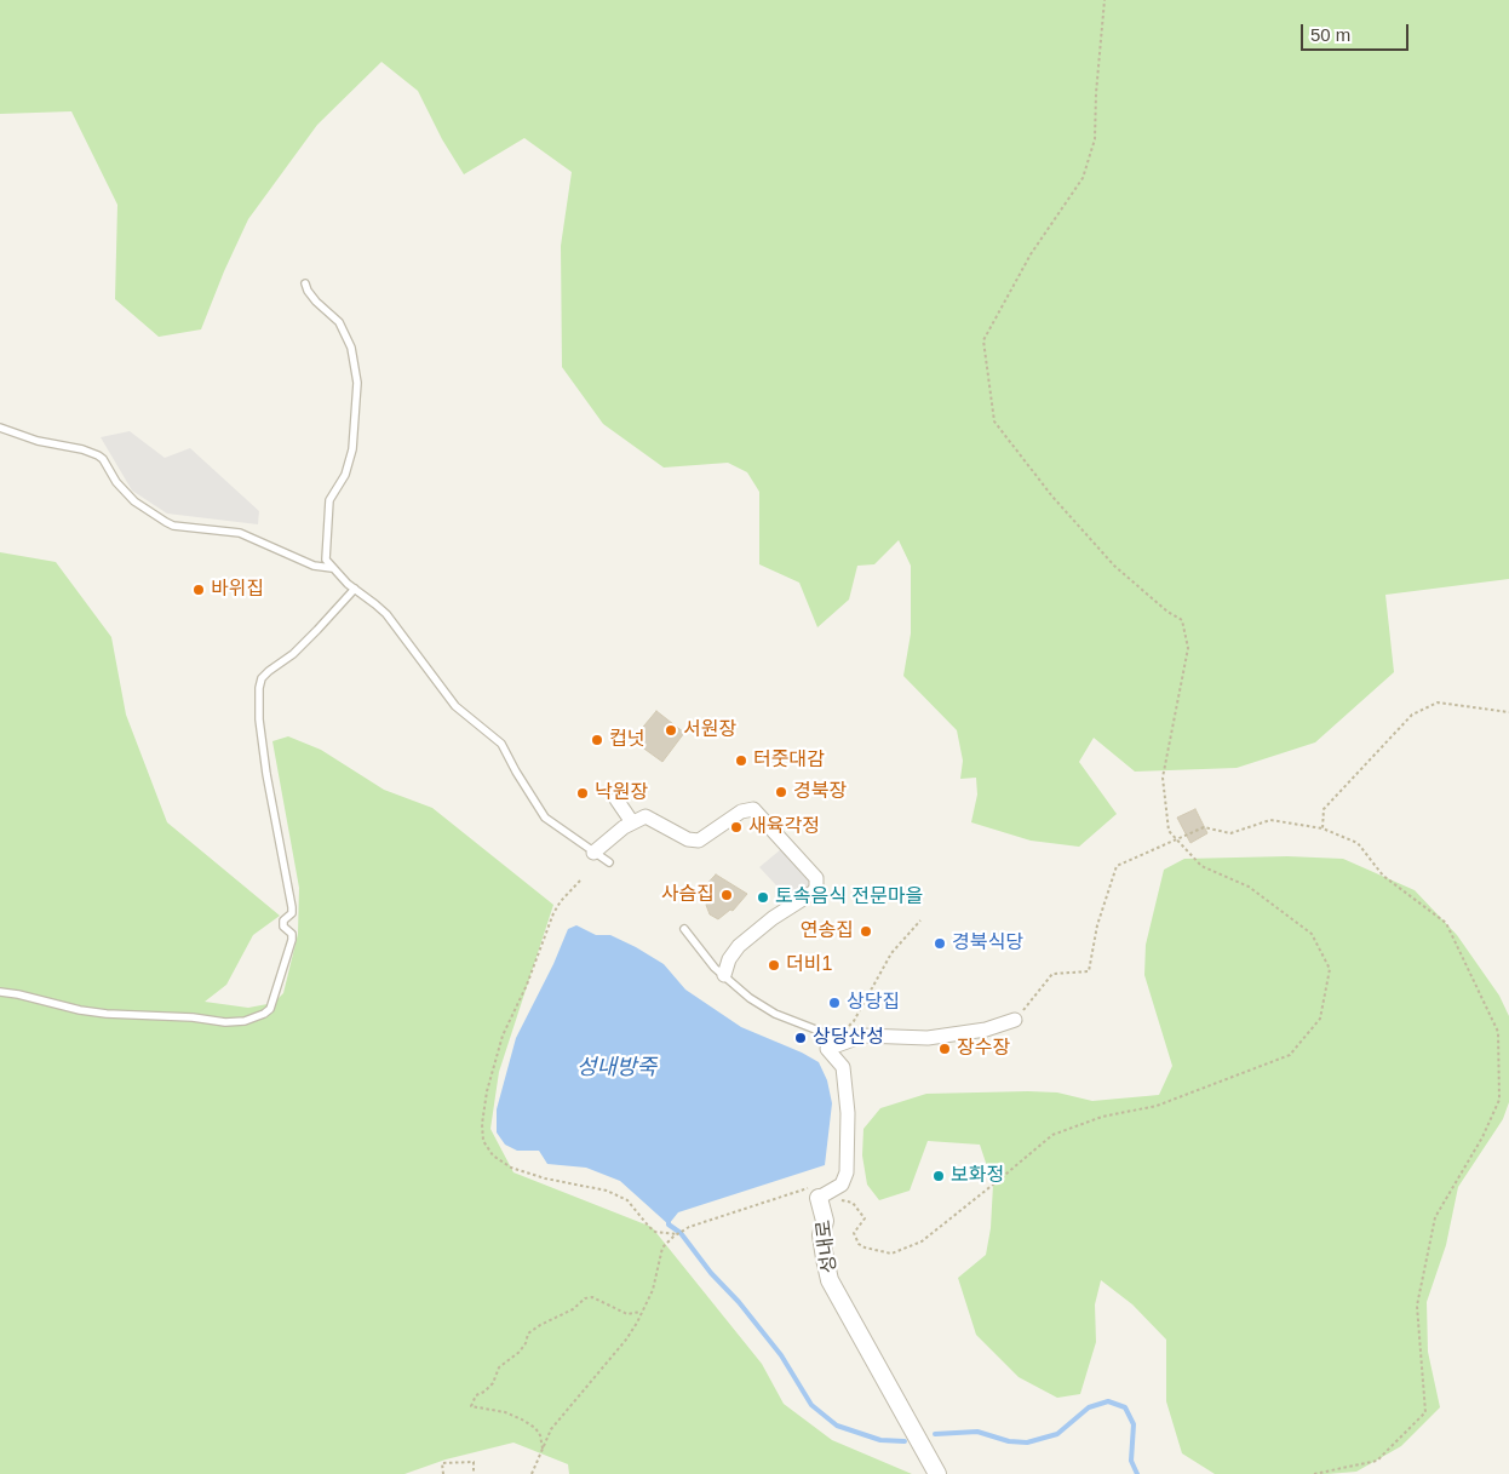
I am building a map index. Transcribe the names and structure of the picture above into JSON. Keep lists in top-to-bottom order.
{
  "streets": {
    "street": ["성내로"]
  },
  "water": ["성내방죽"],
  "places": [
    "바위집",
    "서원장",
    "컵넛",
    "터줏대감",
    "경북장",
    "낙원장",
    "새육각정",
    "사슴집",
    "토속음식 전문마을",
    "연송집",
    "경북식당",
    "더비1",
    "상당집",
    "상당산성",
    "장수장",
    "보화정"
  ],
  "scale_bar": "50 m"
}
